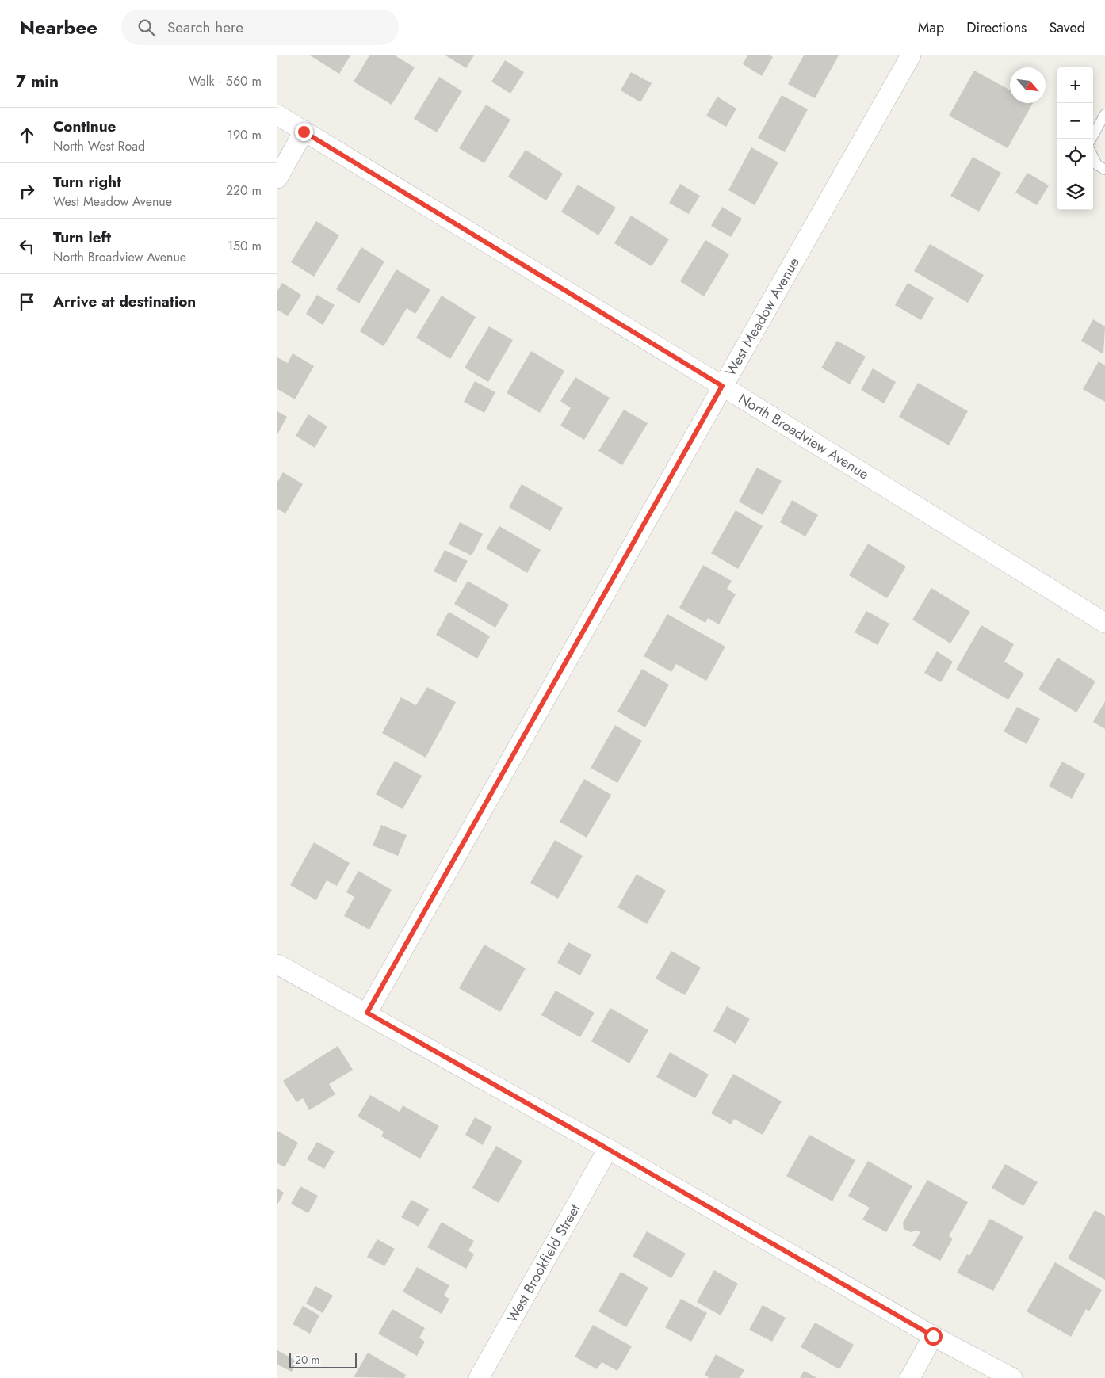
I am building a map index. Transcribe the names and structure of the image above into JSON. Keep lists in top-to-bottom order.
{
  "streets": {
    "street": ["West Meadow Avenue", "North Broadview Avenue", "West Brookfield Street"]
  },
  "crossings": [
    ["West Meadow Avenue", "North Broadview Avenue"]
  ],
  "scale_bar": "20 m",
  "north": "bottom right",
  "page": {
    "header": "Nearbee",
    "search": "Search here",
    "nav": ["Map", "Directions", "Saved"],
    "heading": ["7 min", "Walk · 560 m"],
    "map_buttons": ["+", "−"],
    "list": [
      ["Continue", "North West Road", "190 m"],
      ["Turn right", "West Meadow Avenue", "220 m"],
      ["Turn left", "North Broadview Avenue", "150 m"],
      "Arrive at destination"
    ],
    "scale": "20 m"
  }
}
